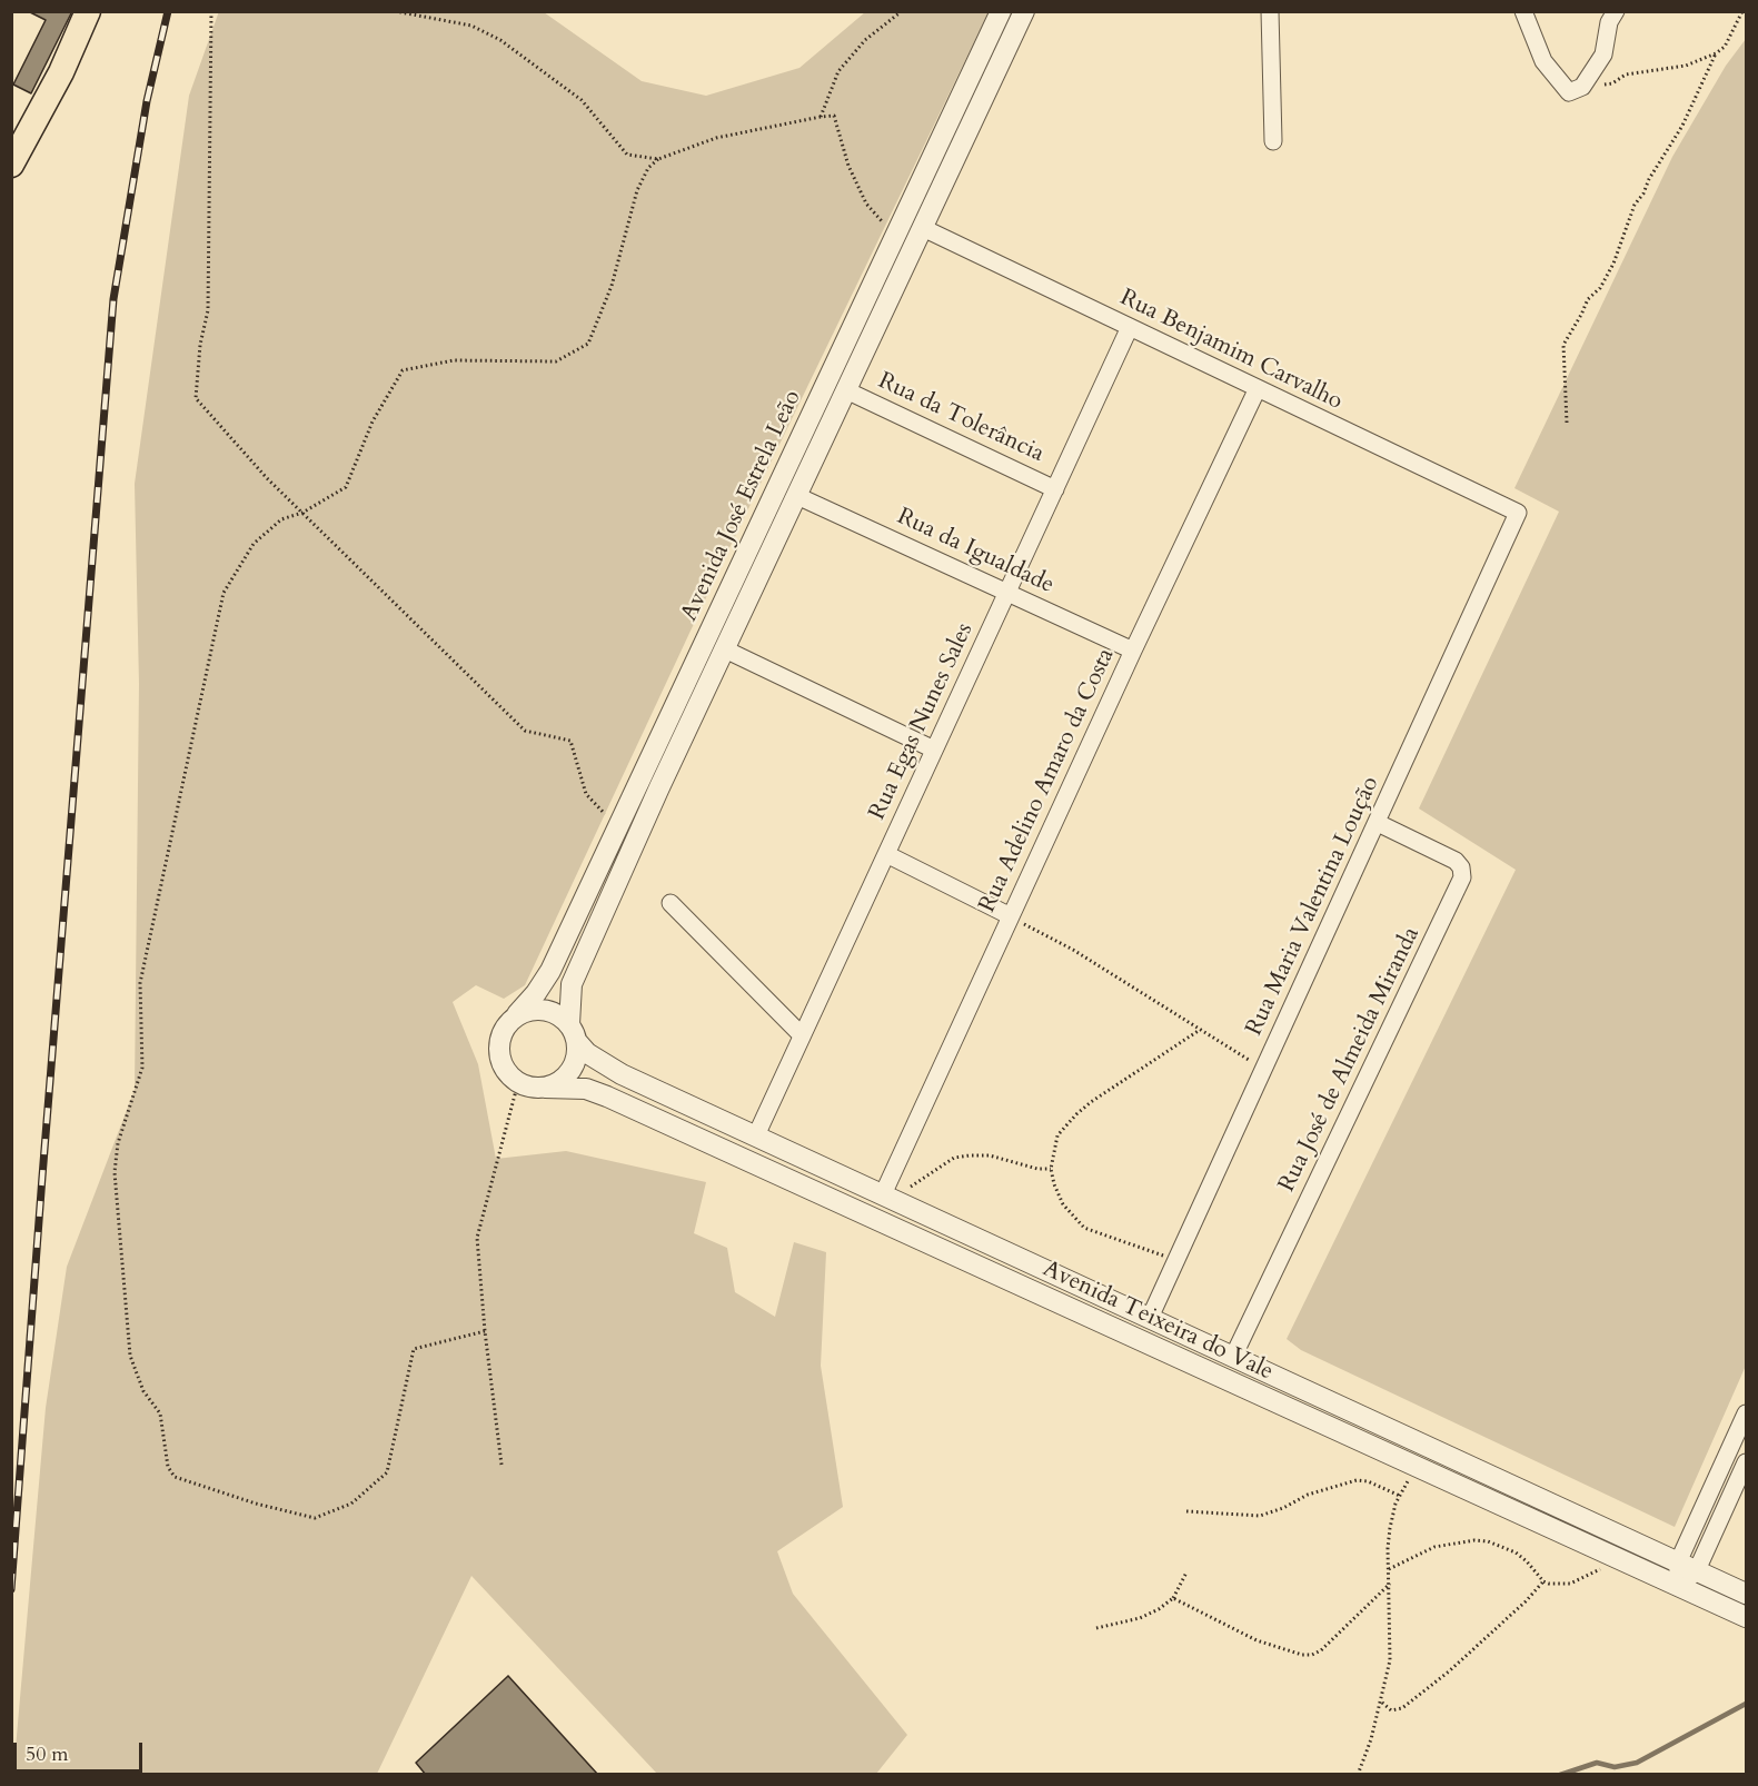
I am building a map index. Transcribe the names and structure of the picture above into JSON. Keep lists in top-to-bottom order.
{
  "streets": {
    "street": [
      "Rua Benjamim Carvalho",
      "Rua da Tolerância",
      "Avenida José Estrela Leão",
      "Rua da Igualdade",
      "Rua Egas Nunes Sales",
      "Rua Adelino Amaro da Costa",
      "Rua Maria Valentina Loução",
      "Rua José de Almeida Miranda",
      "Avenida Teixeira do Vale"
    ]
  },
  "crossings": [
    ["Rua Benjamim Carvalho", "Avenida José Estrela Leão"],
    ["Rua Benjamim Carvalho", "Rua Egas Nunes Sales"],
    ["Rua Benjamim Carvalho", "Rua Adelino Amaro da Costa"],
    ["Rua Benjamim Carvalho", "Rua Maria Valentina Loução"],
    ["Rua da Tolerância", "Avenida José Estrela Leão"],
    ["Rua da Tolerância", "Rua Egas Nunes Sales"],
    ["Avenida José Estrela Leão", "Rua da Igualdade"],
    ["Avenida José Estrela Leão", "Avenida Teixeira do Vale"],
    ["Rua da Igualdade", "Rua Egas Nunes Sales"],
    ["Rua da Igualdade", "Rua Adelino Amaro da Costa"],
    ["Rua Egas Nunes Sales", "Avenida Teixeira do Vale"],
    ["Rua Adelino Amaro da Costa", "Avenida Teixeira do Vale"],
    ["Rua Maria Valentina Loução", "Rua José de Almeida Miranda"],
    ["Rua Maria Valentina Loução", "Avenida Teixeira do Vale"],
    ["Rua José de Almeida Miranda", "Avenida Teixeira do Vale"]
  ],
  "scale_bar": "50 m"
}
